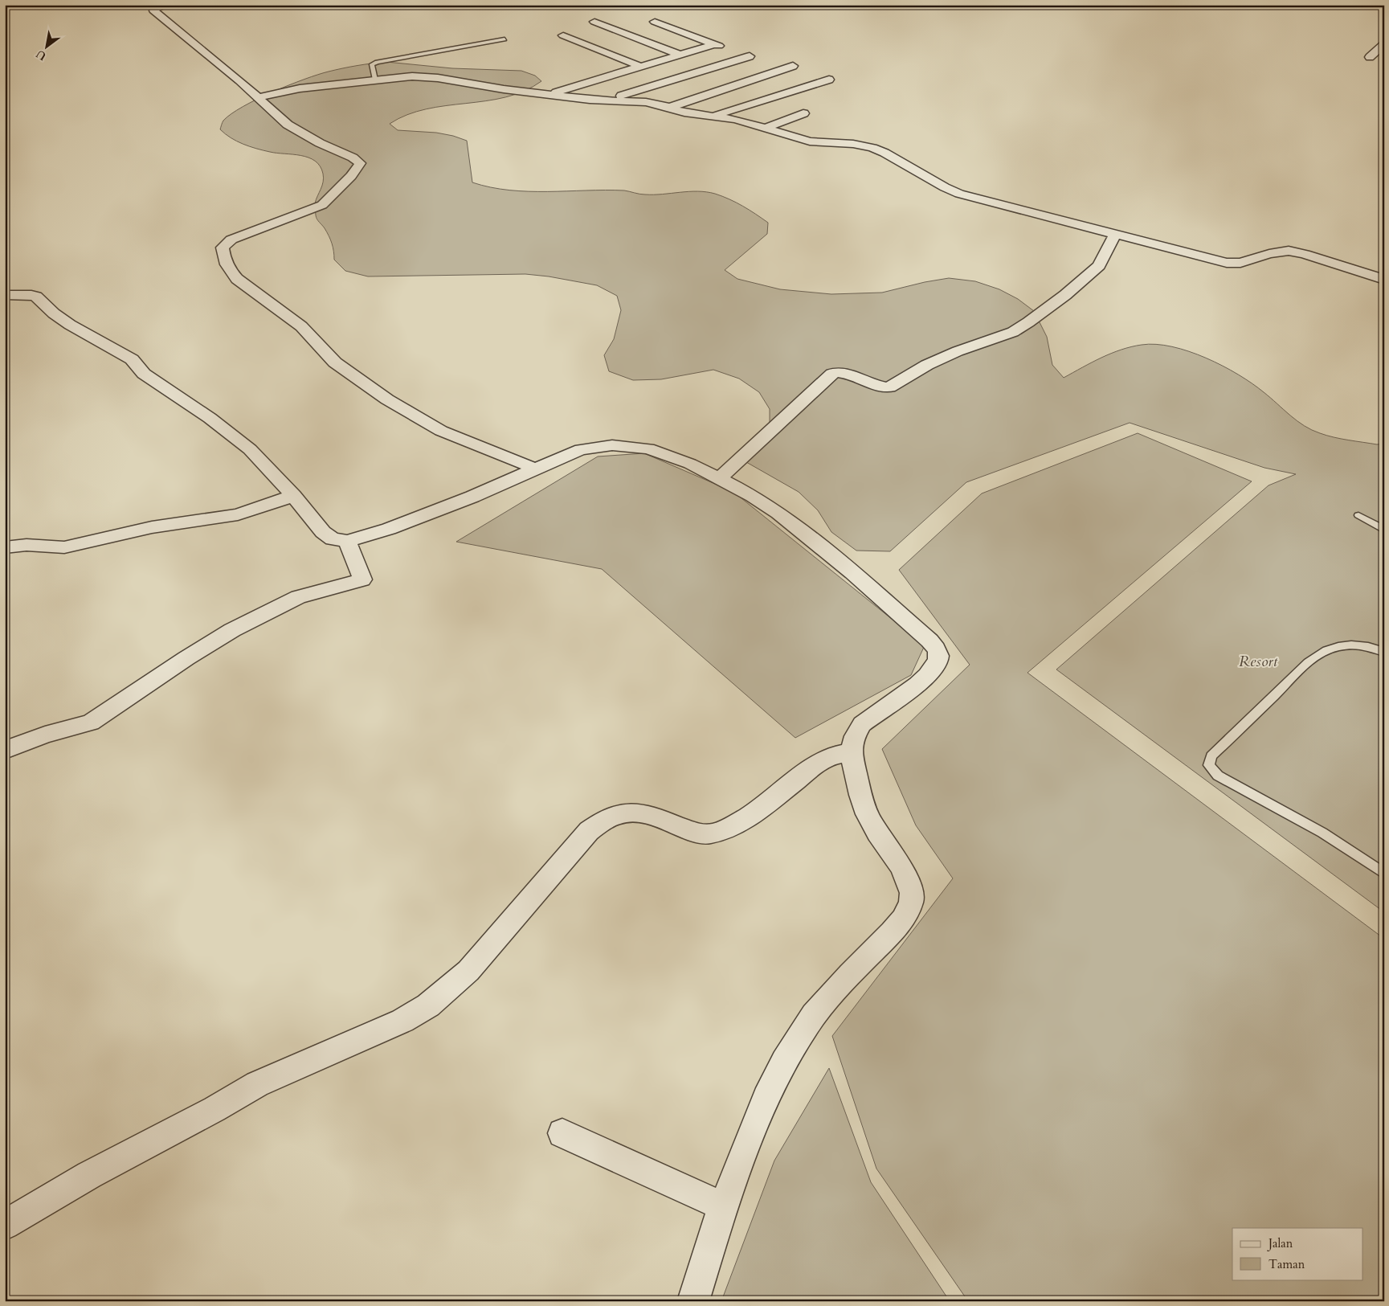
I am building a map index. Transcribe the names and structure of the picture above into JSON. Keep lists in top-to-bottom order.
{
  "parks": ["Resort"],
  "legend": ["Jalan", "Taman"],
  "north": "bottom left"
}
